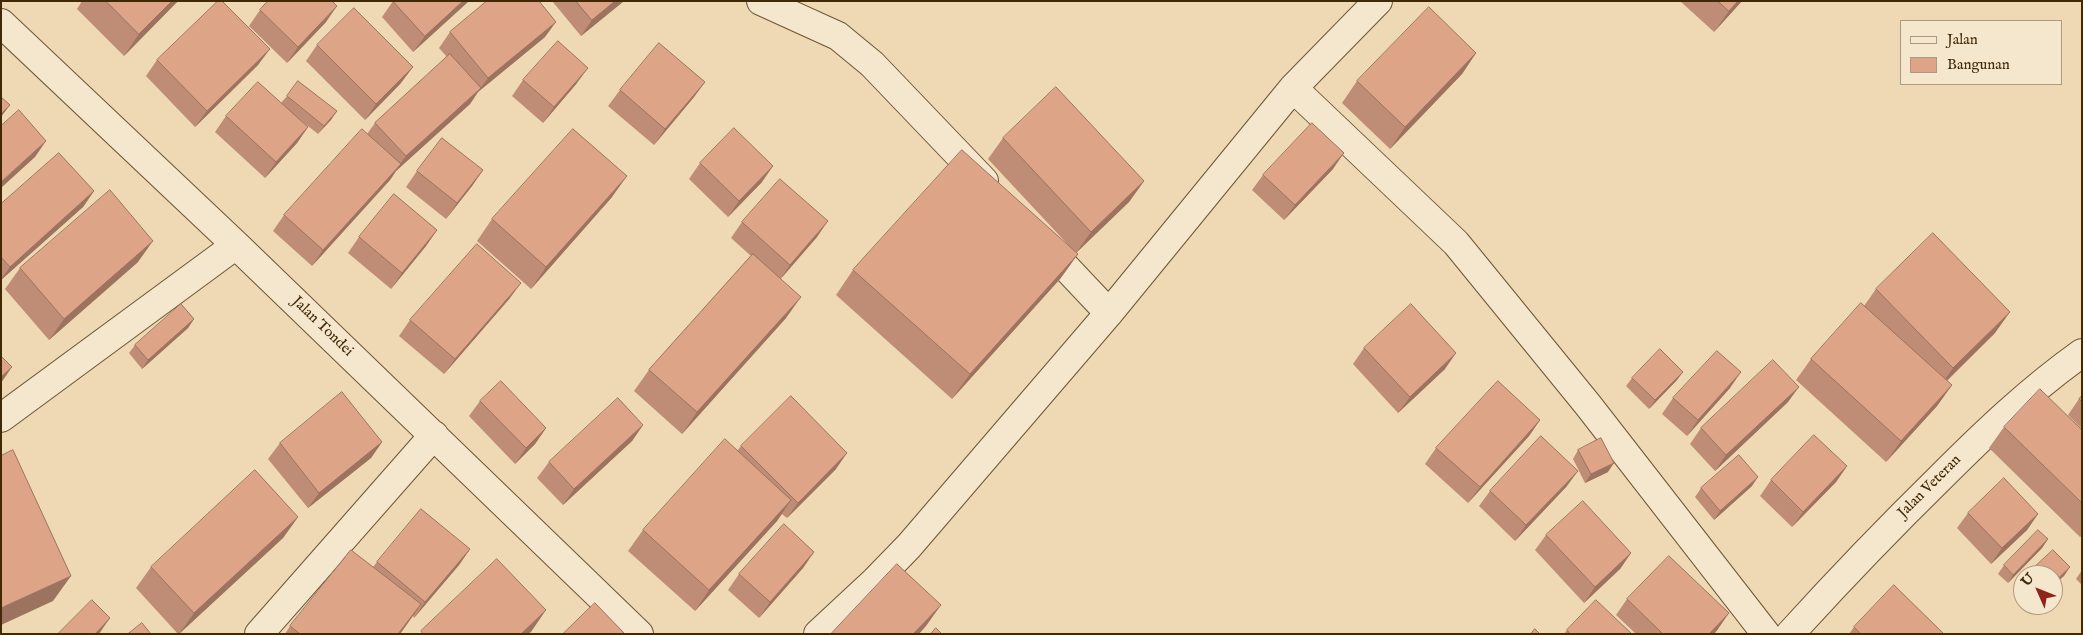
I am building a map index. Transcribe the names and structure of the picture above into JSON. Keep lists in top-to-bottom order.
{
  "streets": {
    "street": ["Jalan Tondei", "Jalan Veteran"]
  },
  "legend": ["Jalan", "Bangunan"],
  "north": "top left"
}
